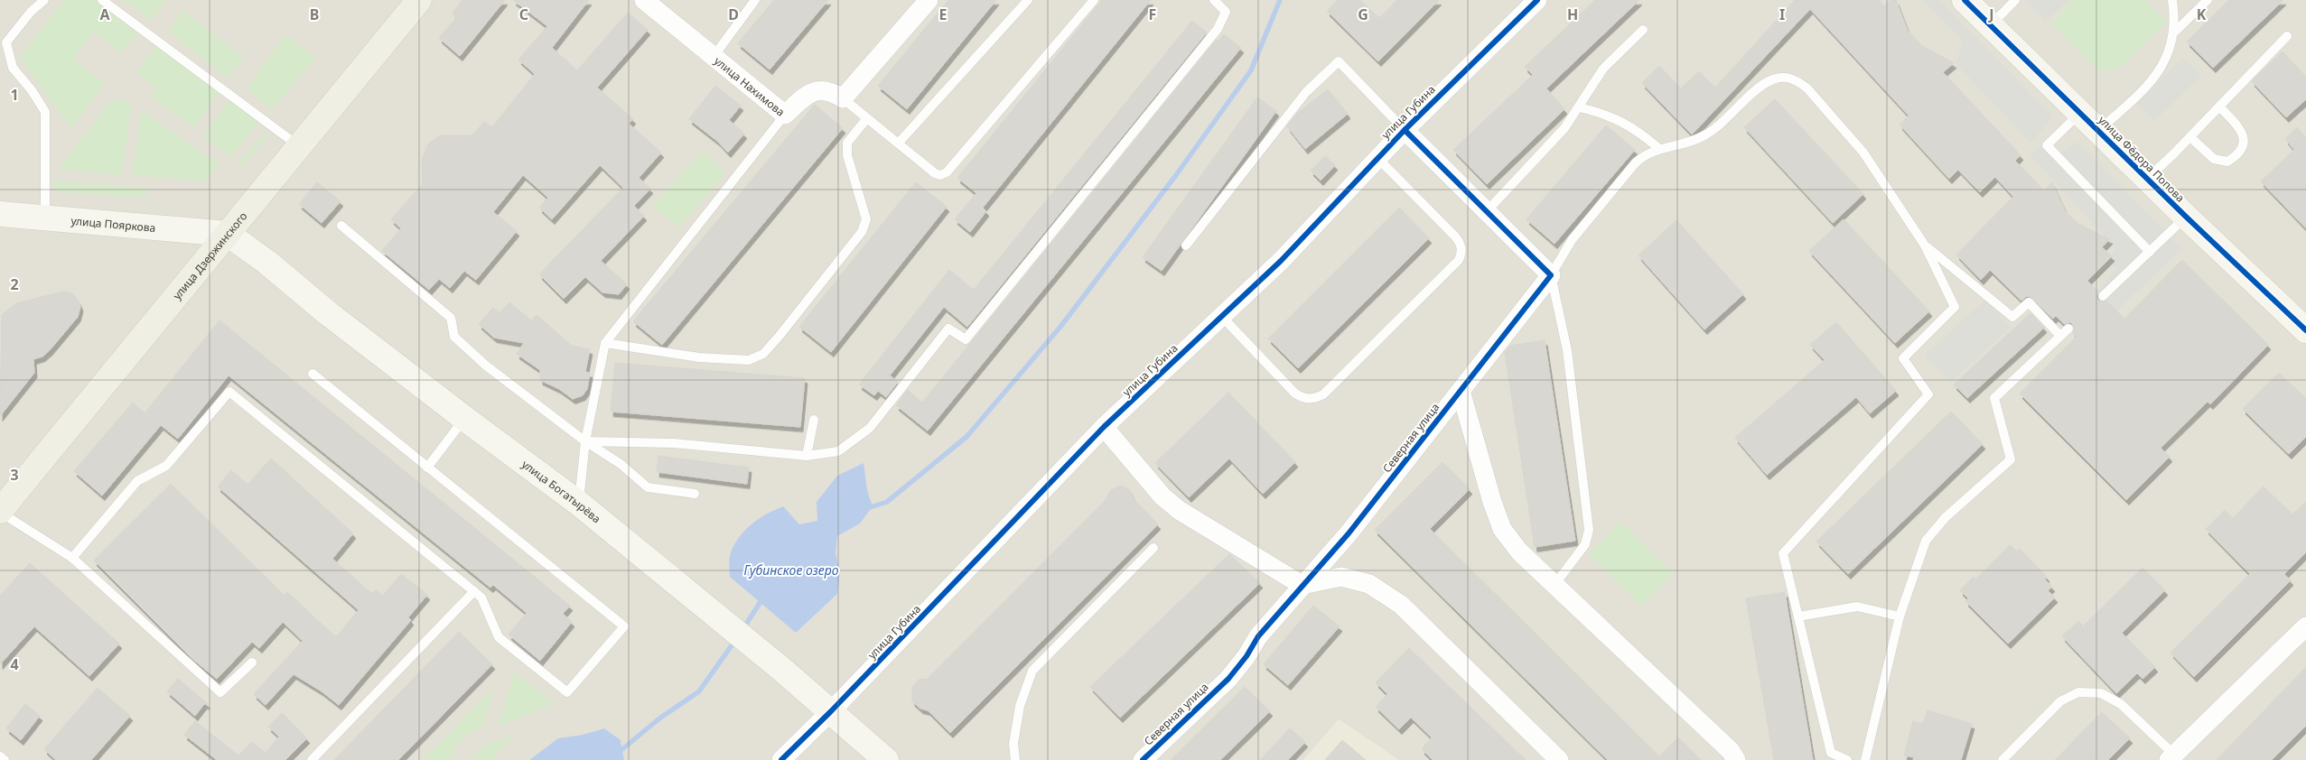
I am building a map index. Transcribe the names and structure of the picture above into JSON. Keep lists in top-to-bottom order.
{
  "streets": {
    "main road": [
      "улица Фёдора Попова",
      "улица Пояркова",
      "улица Дзержинского",
      "улица Богатырёва"
    ],
    "street": ["улица Нахимова", "улица Губина", "Северная улица"]
  },
  "crossings": [
    ["улица Губина", "улица Богатырёва"],
    ["улица Пояркова", "улица Дзержинского"],
    ["улица Пояркова", "улица Богатырёва"],
    ["улица Дзержинского", "улица Богатырёва"]
  ],
  "water": ["Губинское озеро"],
  "grid": {
    "columns": [
      "A",
      "B",
      "C",
      "D",
      "E",
      "F",
      "G",
      "H",
      "I",
      "J",
      "K"
    ],
    "rows": [
      "1",
      "2",
      "3",
      "4"
    ]
  }
}
